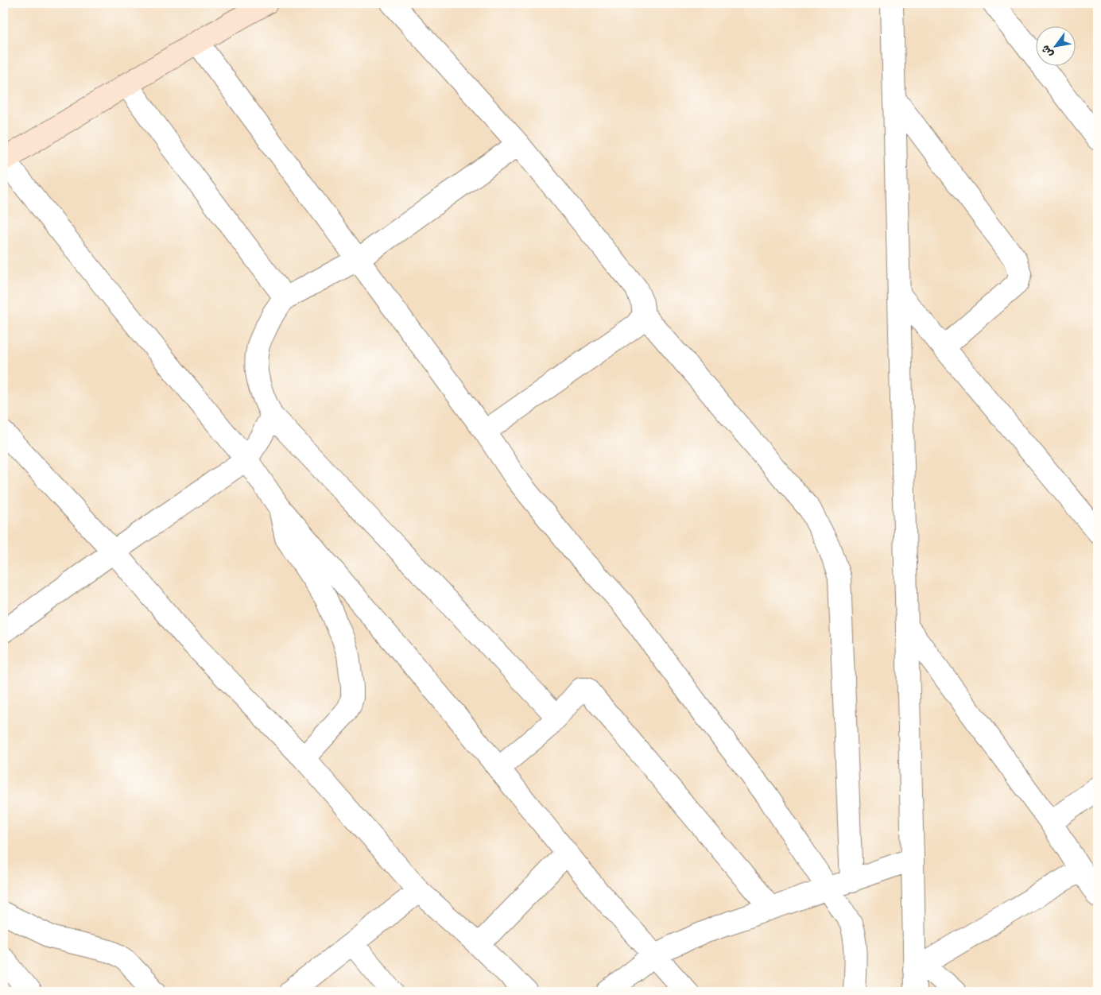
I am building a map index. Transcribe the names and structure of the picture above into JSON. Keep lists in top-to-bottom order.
{
  "north": "bottom left"
}
